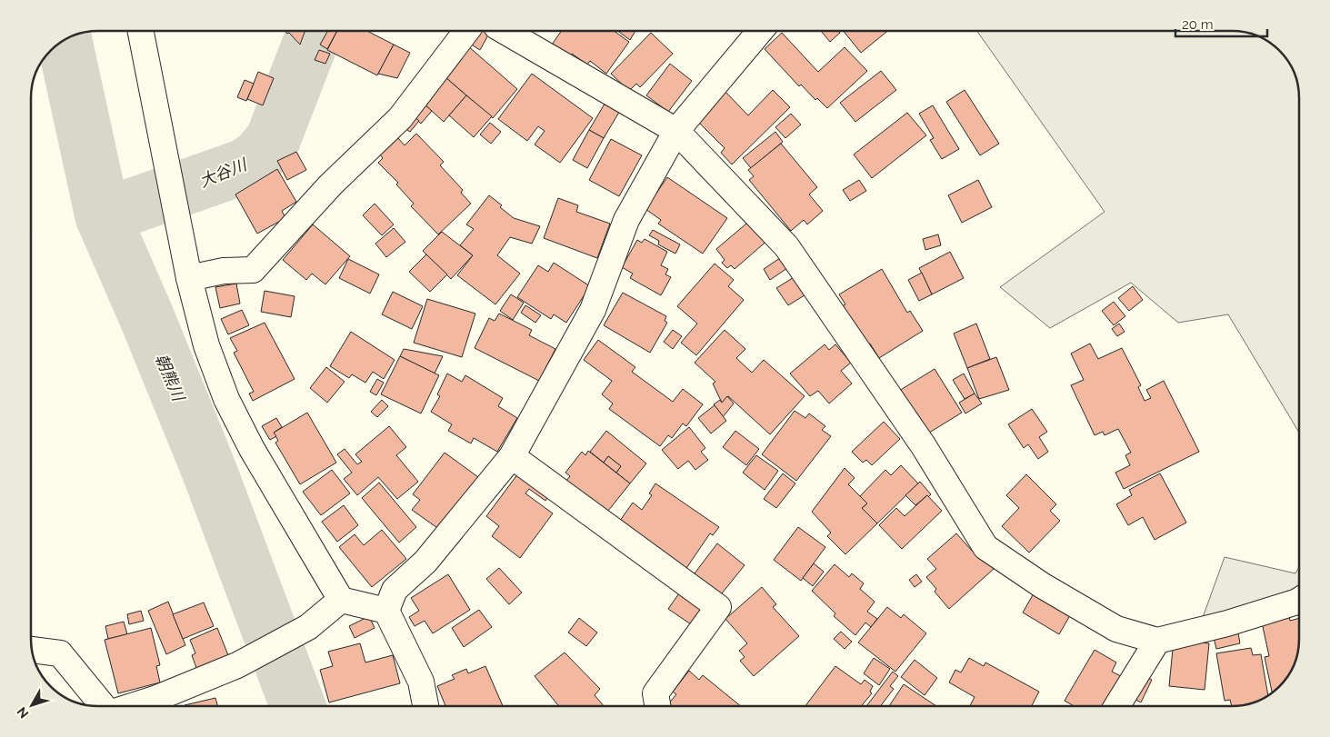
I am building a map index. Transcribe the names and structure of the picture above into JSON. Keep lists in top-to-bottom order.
{
  "water": ["大谷川", "朝熊川"],
  "scale_bar": "20 m",
  "north": "bottom left"
}
